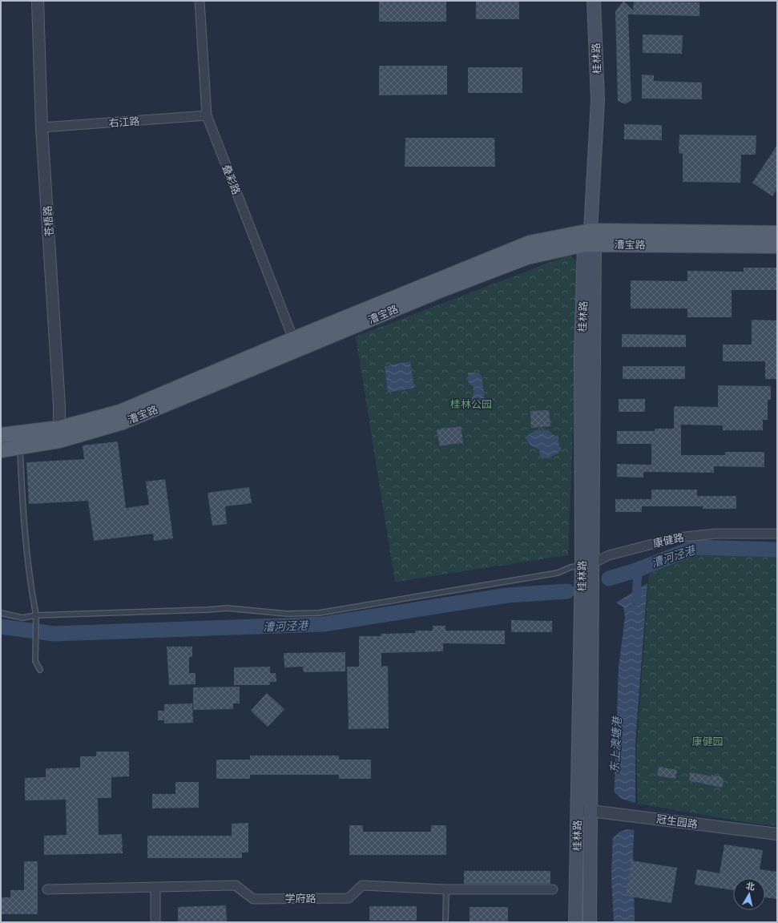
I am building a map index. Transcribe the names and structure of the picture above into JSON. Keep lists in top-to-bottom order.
{
  "streets": {
    "main road": ["桂林路", "漕宝路"],
    "street": [
      "右江路",
      "叠彩路",
      "苍梧路",
      "康健路",
      "冠生园路",
      "学府路"
    ]
  },
  "crossings": [
    ["桂林路", "漕宝路"],
    ["桂林路", "康健路"],
    ["桂林路", "冠生园路"],
    ["右江路", "叠彩路"],
    ["右江路", "苍梧路"],
    ["叠彩路", "漕宝路"],
    ["苍梧路", "漕宝路"]
  ],
  "water": ["漕河泾港", "东上澳塘港"],
  "parks": ["桂林公园", "康健园"],
  "north": "top"
}
